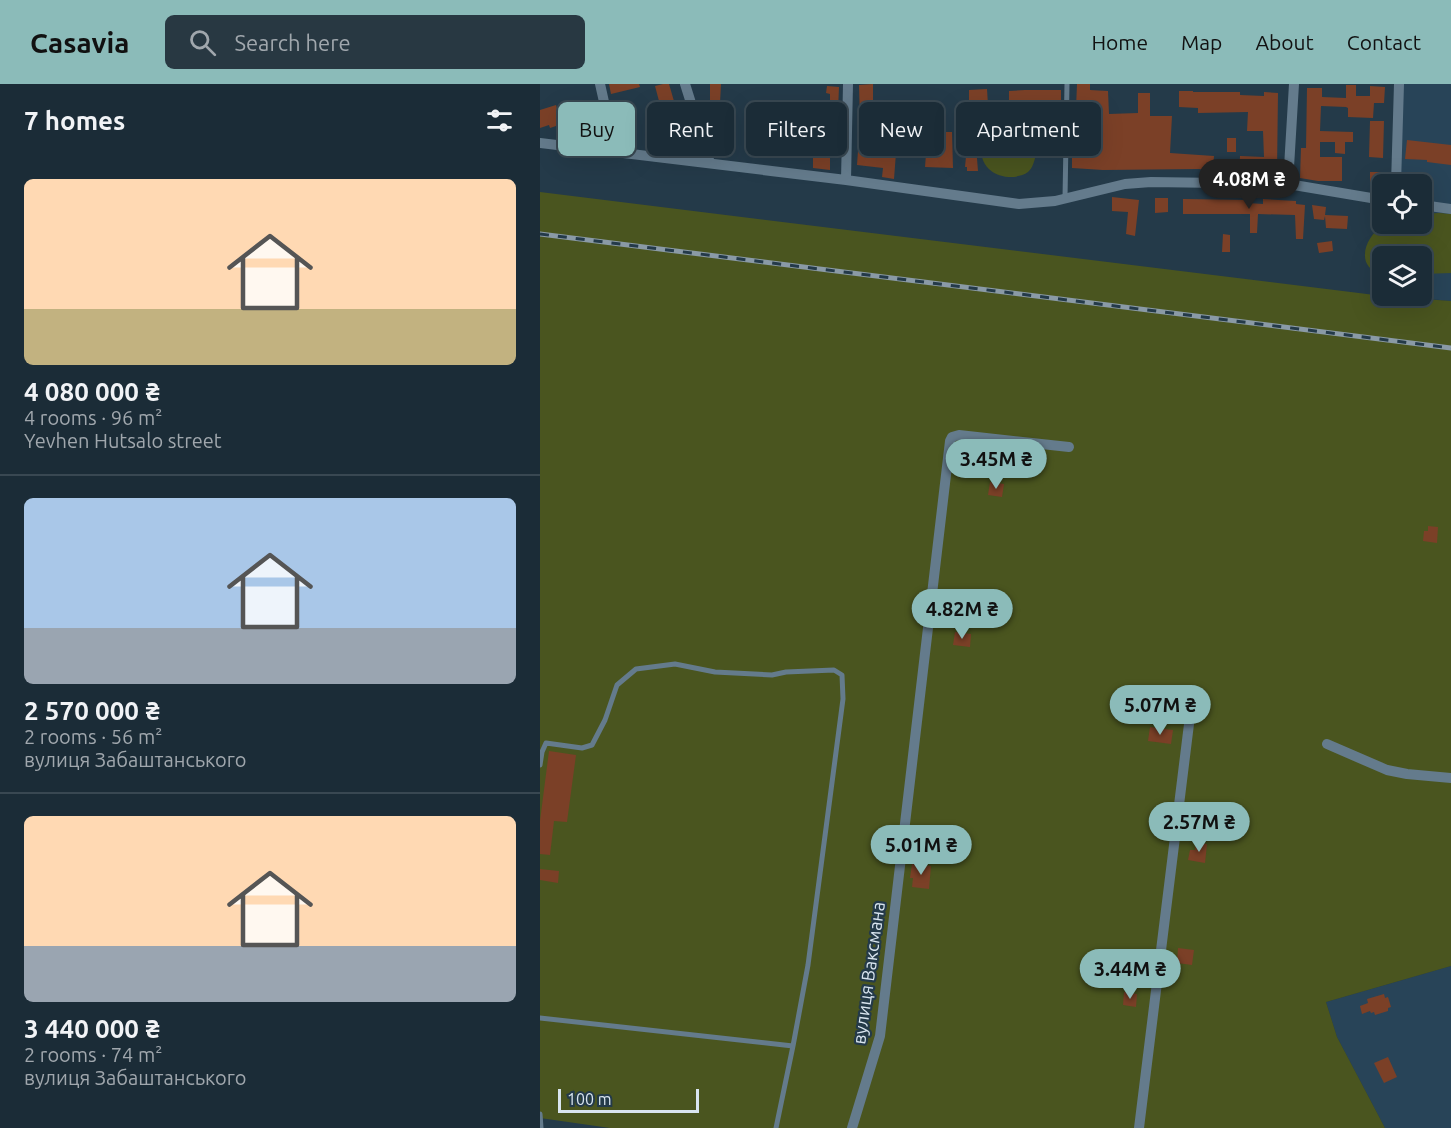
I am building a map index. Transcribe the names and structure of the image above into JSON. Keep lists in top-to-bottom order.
{
  "streets": {
    "street": ["вулиця Ваксмана"]
  },
  "scale_bar": "100 m",
  "page": {
    "header": "Casavia",
    "search": "Search here",
    "nav": [
      "Home",
      "Map",
      "About",
      "Contact"
    ],
    "heading": "7 homes",
    "chip": [
      "Buy",
      "Rent",
      "Filters",
      "New",
      "Apartment"
    ],
    "list": [
      {
        "name": "4 080 000 ₴",
        "note": "4 rooms · 96 m² · Yevhen Hutsalo street"
      },
      {
        "name": "2 570 000 ₴",
        "note": "2 rooms · 56 m² · вулиця Забаштанського"
      },
      {
        "name": "3 440 000 ₴",
        "note": "2 rooms · 74 m² · вулиця Забаштанського"
      }
    ],
    "price": [
      "4.08M ₴",
      "3.45M ₴",
      "4.82M ₴",
      "5.07M ₴",
      "2.57M ₴",
      "5.01M ₴",
      "3.44M ₴"
    ],
    "scale": "100 m"
  }
}
